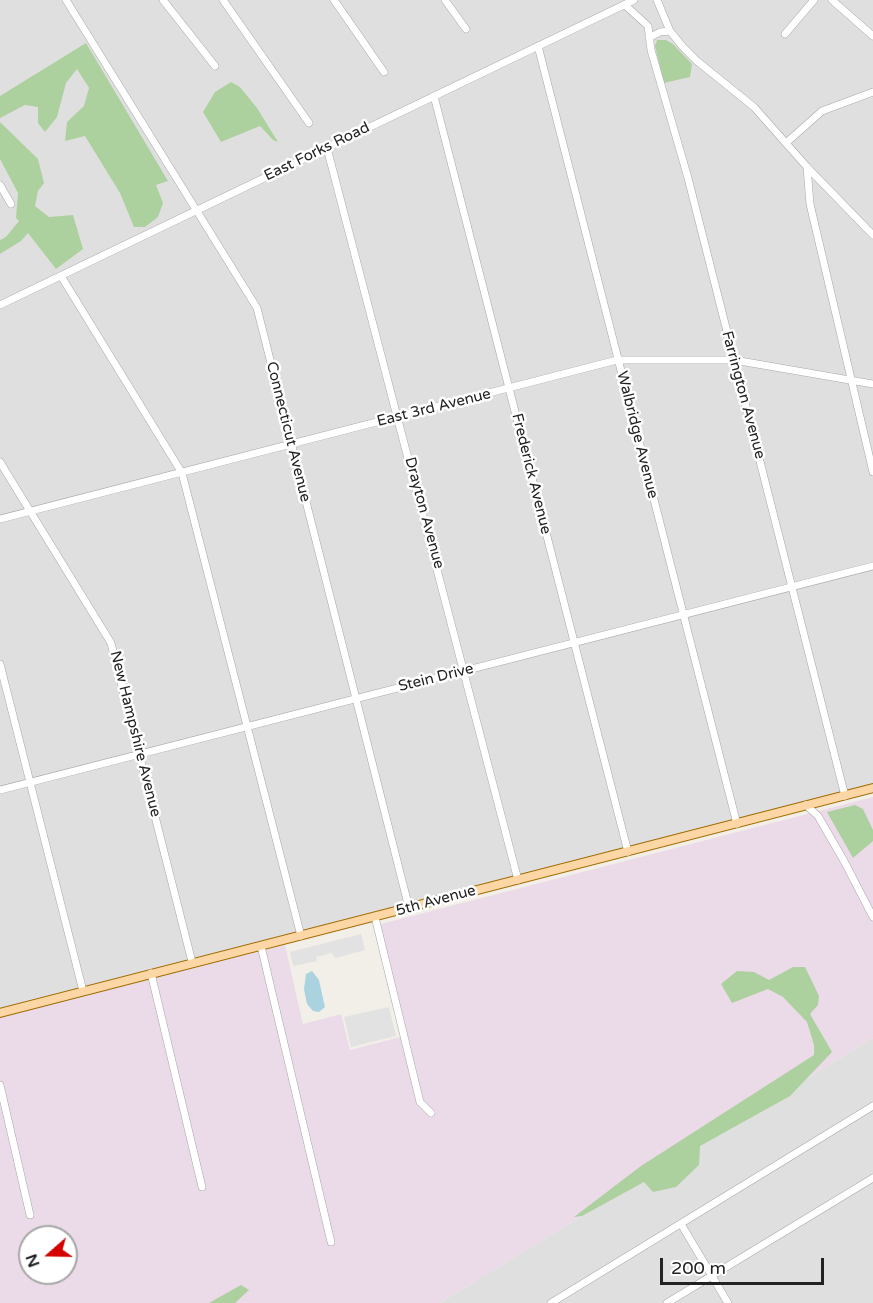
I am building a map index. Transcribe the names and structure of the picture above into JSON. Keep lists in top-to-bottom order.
{
  "streets": {
    "main road": ["5th Avenue"],
    "street": [
      "East Forks Road",
      "Farrington Avenue",
      "East 3rd Avenue",
      "Connecticut Avenue",
      "Walbridge Avenue",
      "Frederick Avenue",
      "Drayton Avenue",
      "Stein Drive",
      "New Hampshire Avenue"
    ]
  },
  "crossings": [
    ["East Forks Road", "Connecticut Avenue"],
    ["East Forks Road", "Walbridge Avenue"],
    ["East Forks Road", "Frederick Avenue"],
    ["East Forks Road", "Drayton Avenue"],
    ["Farrington Avenue", "East 3rd Avenue"],
    ["Farrington Avenue", "Stein Drive"],
    ["Farrington Avenue", "5th Avenue"],
    ["East 3rd Avenue", "Connecticut Avenue"],
    ["East 3rd Avenue", "Walbridge Avenue"],
    ["East 3rd Avenue", "Frederick Avenue"],
    ["East 3rd Avenue", "Drayton Avenue"],
    ["East 3rd Avenue", "New Hampshire Avenue"],
    ["Connecticut Avenue", "Stein Drive"],
    ["Connecticut Avenue", "5th Avenue"],
    ["Walbridge Avenue", "Stein Drive"],
    ["Walbridge Avenue", "5th Avenue"],
    ["Frederick Avenue", "Stein Drive"],
    ["Frederick Avenue", "5th Avenue"],
    ["Drayton Avenue", "Stein Drive"],
    ["Drayton Avenue", "5th Avenue"],
    ["Stein Drive", "New Hampshire Avenue"],
    ["New Hampshire Avenue", "5th Avenue"]
  ],
  "scale_bar": "200 m",
  "north": "left"
}
